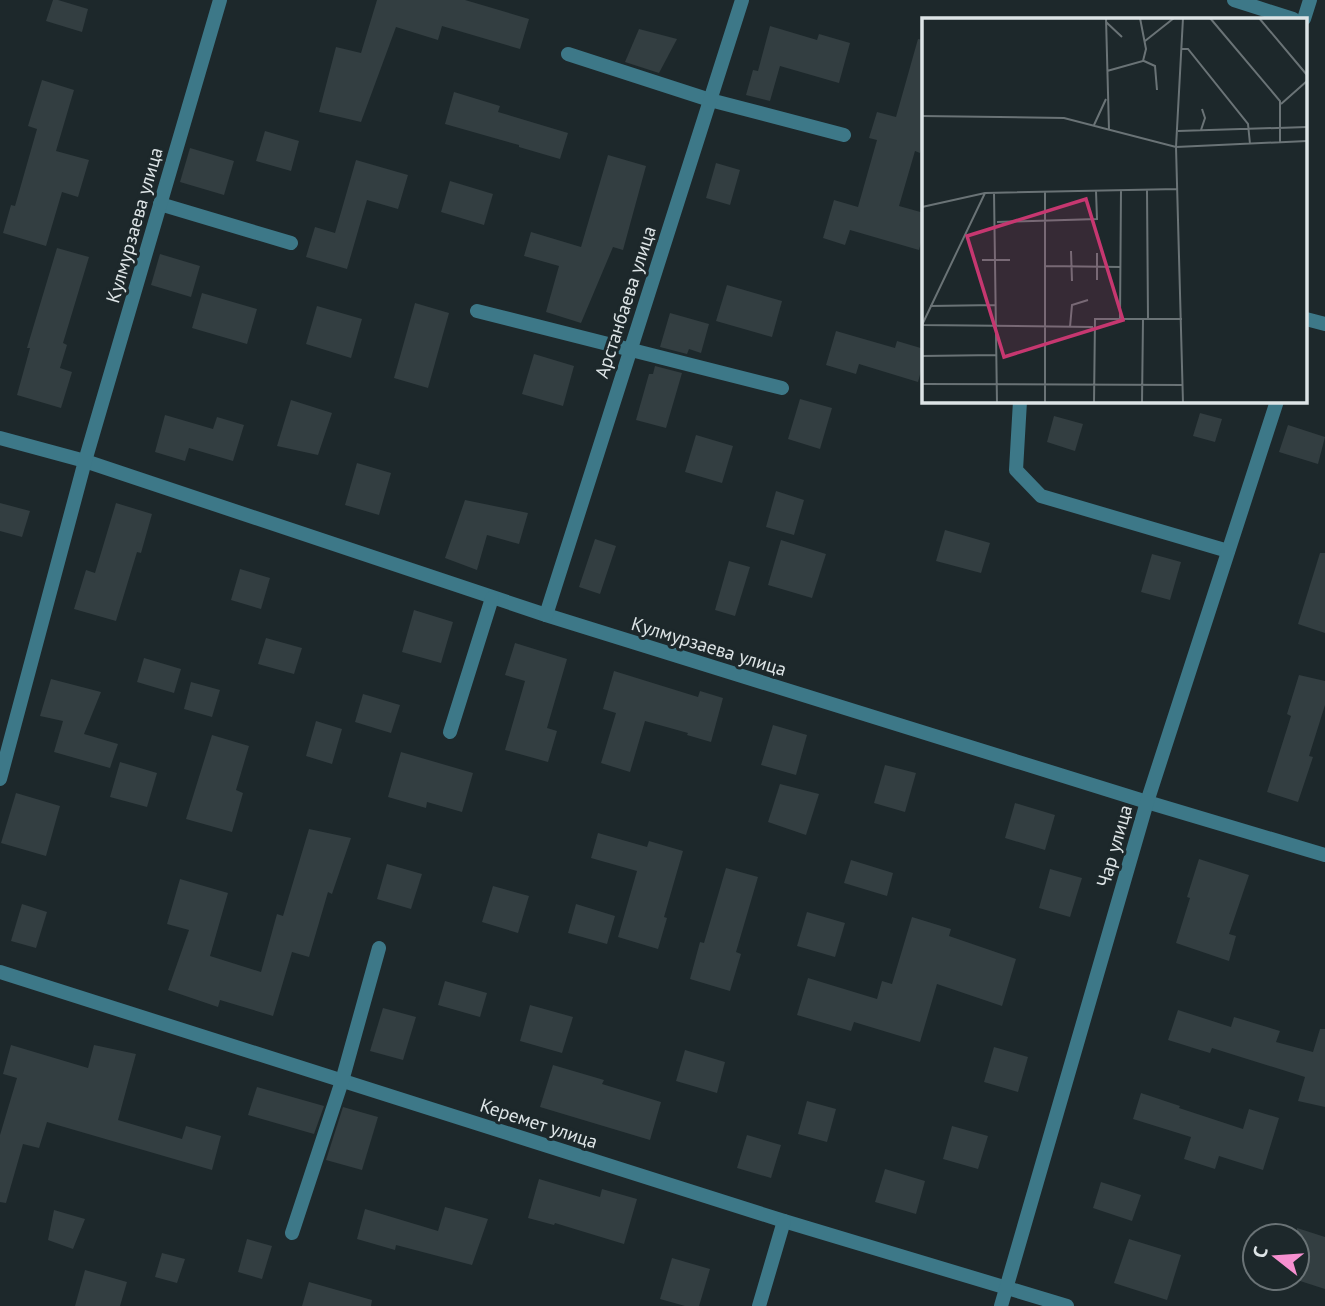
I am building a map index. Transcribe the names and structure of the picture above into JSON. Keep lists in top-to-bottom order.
{
  "streets": {
    "street": [
      "Кулмурзаева улица",
      "Арстанбаева улица",
      "Чар улица",
      "Керемет улица"
    ]
  },
  "crossings": [
    ["Кулмурзаева улица", "Арстанбаева улица"],
    ["Кулмурзаева улица", "Чар улица"],
    ["Чар улица", "Керемет улица"]
  ],
  "north": "left"
}
